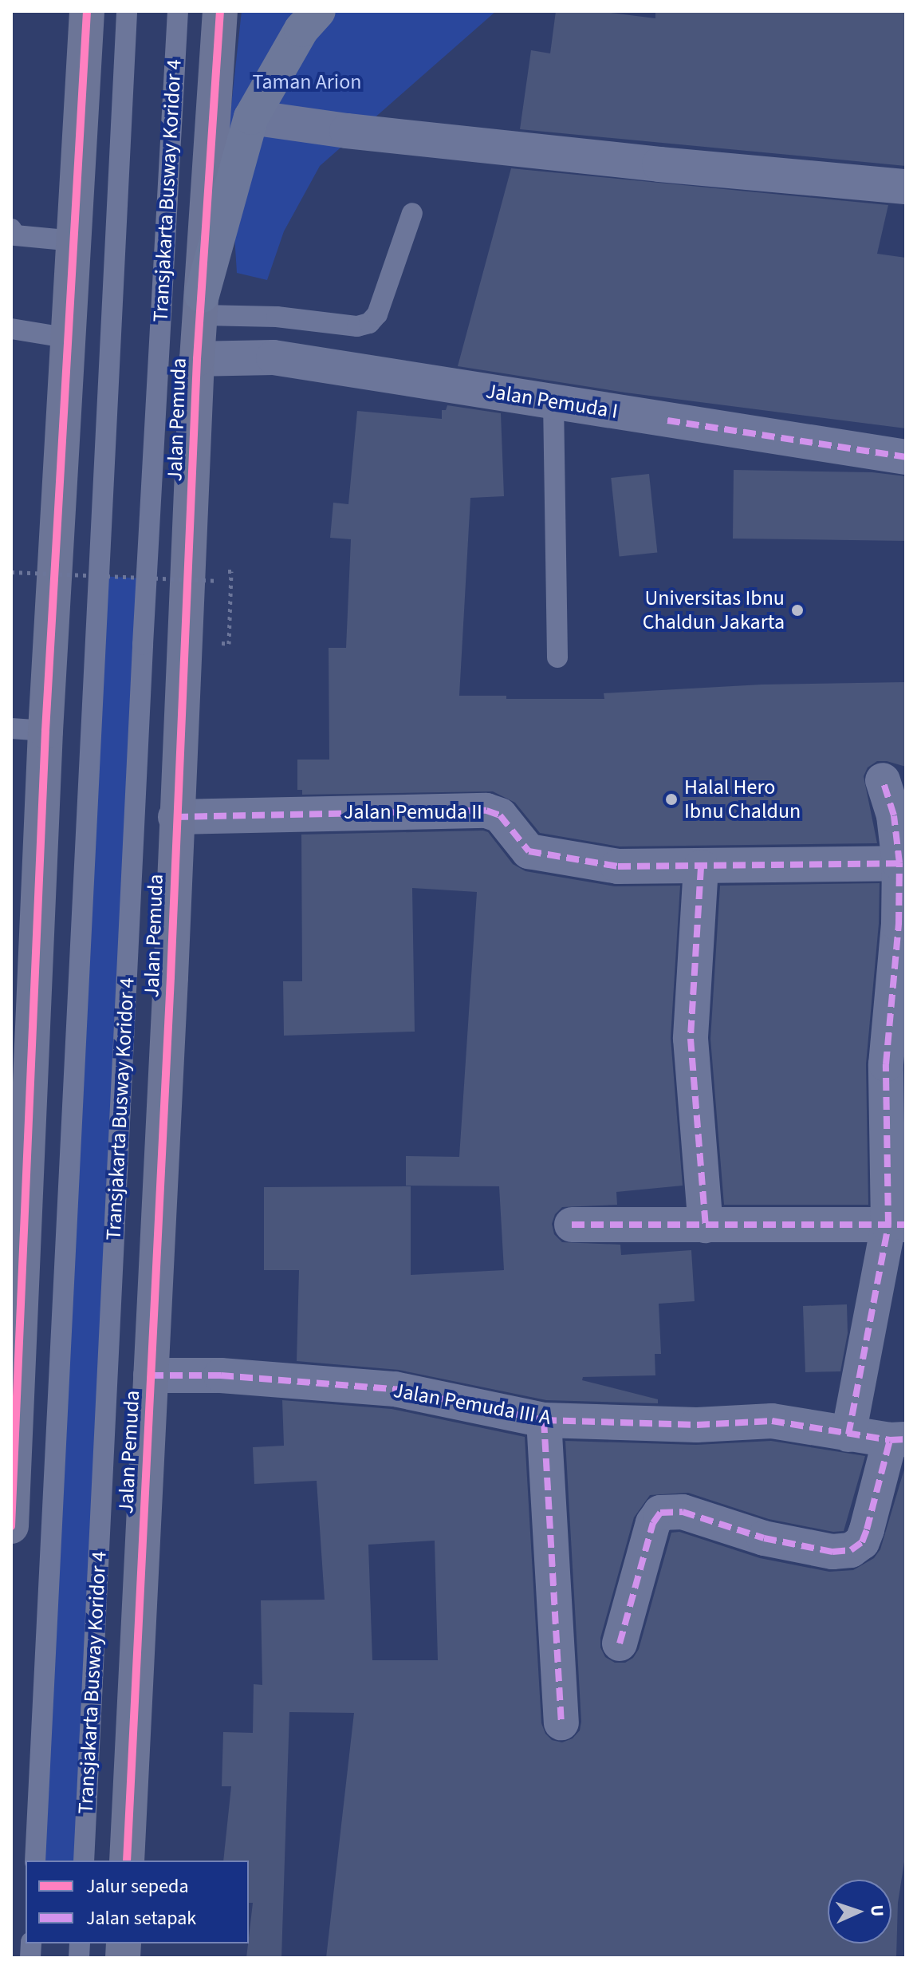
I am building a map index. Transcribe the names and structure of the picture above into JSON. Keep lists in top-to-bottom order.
{
  "streets": {
    "main road": ["Jalan Pemuda"],
    "street": ["Jalan Pemuda I", "Jalan Pemuda II", "Jalan Pemuda III A"],
    "lane": ["Transjakarta Busway Koridor 4"]
  },
  "crossings": [
    ["Jalan Pemuda I", "Jalan Pemuda"],
    ["Jalan Pemuda", "Jalan Pemuda II"],
    ["Jalan Pemuda", "Jalan Pemuda III A"]
  ],
  "parks": ["Taman Arion"],
  "places": ["Universitas Ibnu Chaldun Jakarta", "Halal Hero Ibnu Chaldun"],
  "legend": ["Jalur sepeda", "Jalan setapak"],
  "north": "right"
}
